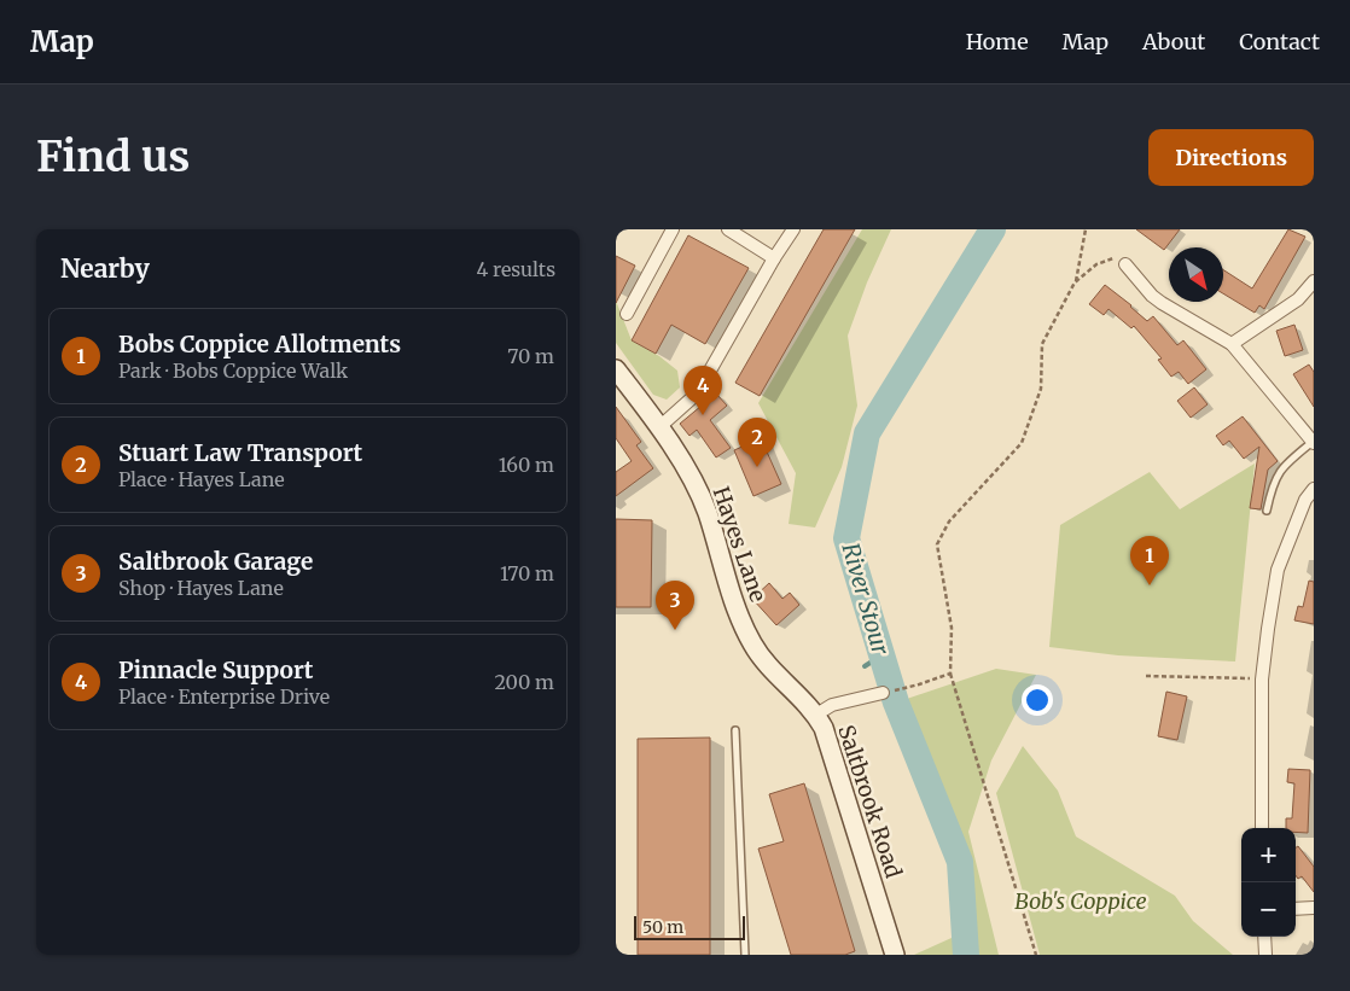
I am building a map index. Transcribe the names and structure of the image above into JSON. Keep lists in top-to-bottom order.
{
  "streets": {
    "street": ["Hayes Lane", "Saltbrook Road"]
  },
  "crossings": [
    ["Hayes Lane", "Saltbrook Road"]
  ],
  "water": ["River Stour"],
  "parks": ["Bob's Coppice"],
  "scale_bar": "50 m",
  "north": "bottom right",
  "page": {
    "header": "Map",
    "nav": [
      "Home",
      "Map",
      "About",
      "Contact"
    ],
    "buttons": "Directions",
    "title": "Find us",
    "heading": ["Nearby", "4 results"],
    "list": [
      {
        "mark": "1",
        "name": "Bobs Coppice Allotments",
        "note": "Park · Bobs Coppice Walk",
        "value": "70 m"
      },
      {
        "mark": "2",
        "name": "Stuart Law Transport",
        "note": "Place · Hayes Lane",
        "value": "160 m"
      },
      {
        "mark": "3",
        "name": "Saltbrook Garage",
        "note": "Shop · Hayes Lane",
        "value": "170 m"
      },
      {
        "mark": "4",
        "name": "Pinnacle Support",
        "note": "Place · Enterprise Drive",
        "value": "200 m"
      }
    ],
    "pins": [
      "4",
      "2",
      "1",
      "3"
    ],
    "map_buttons": ["+", "−"],
    "scale": "50 m"
  }
}
